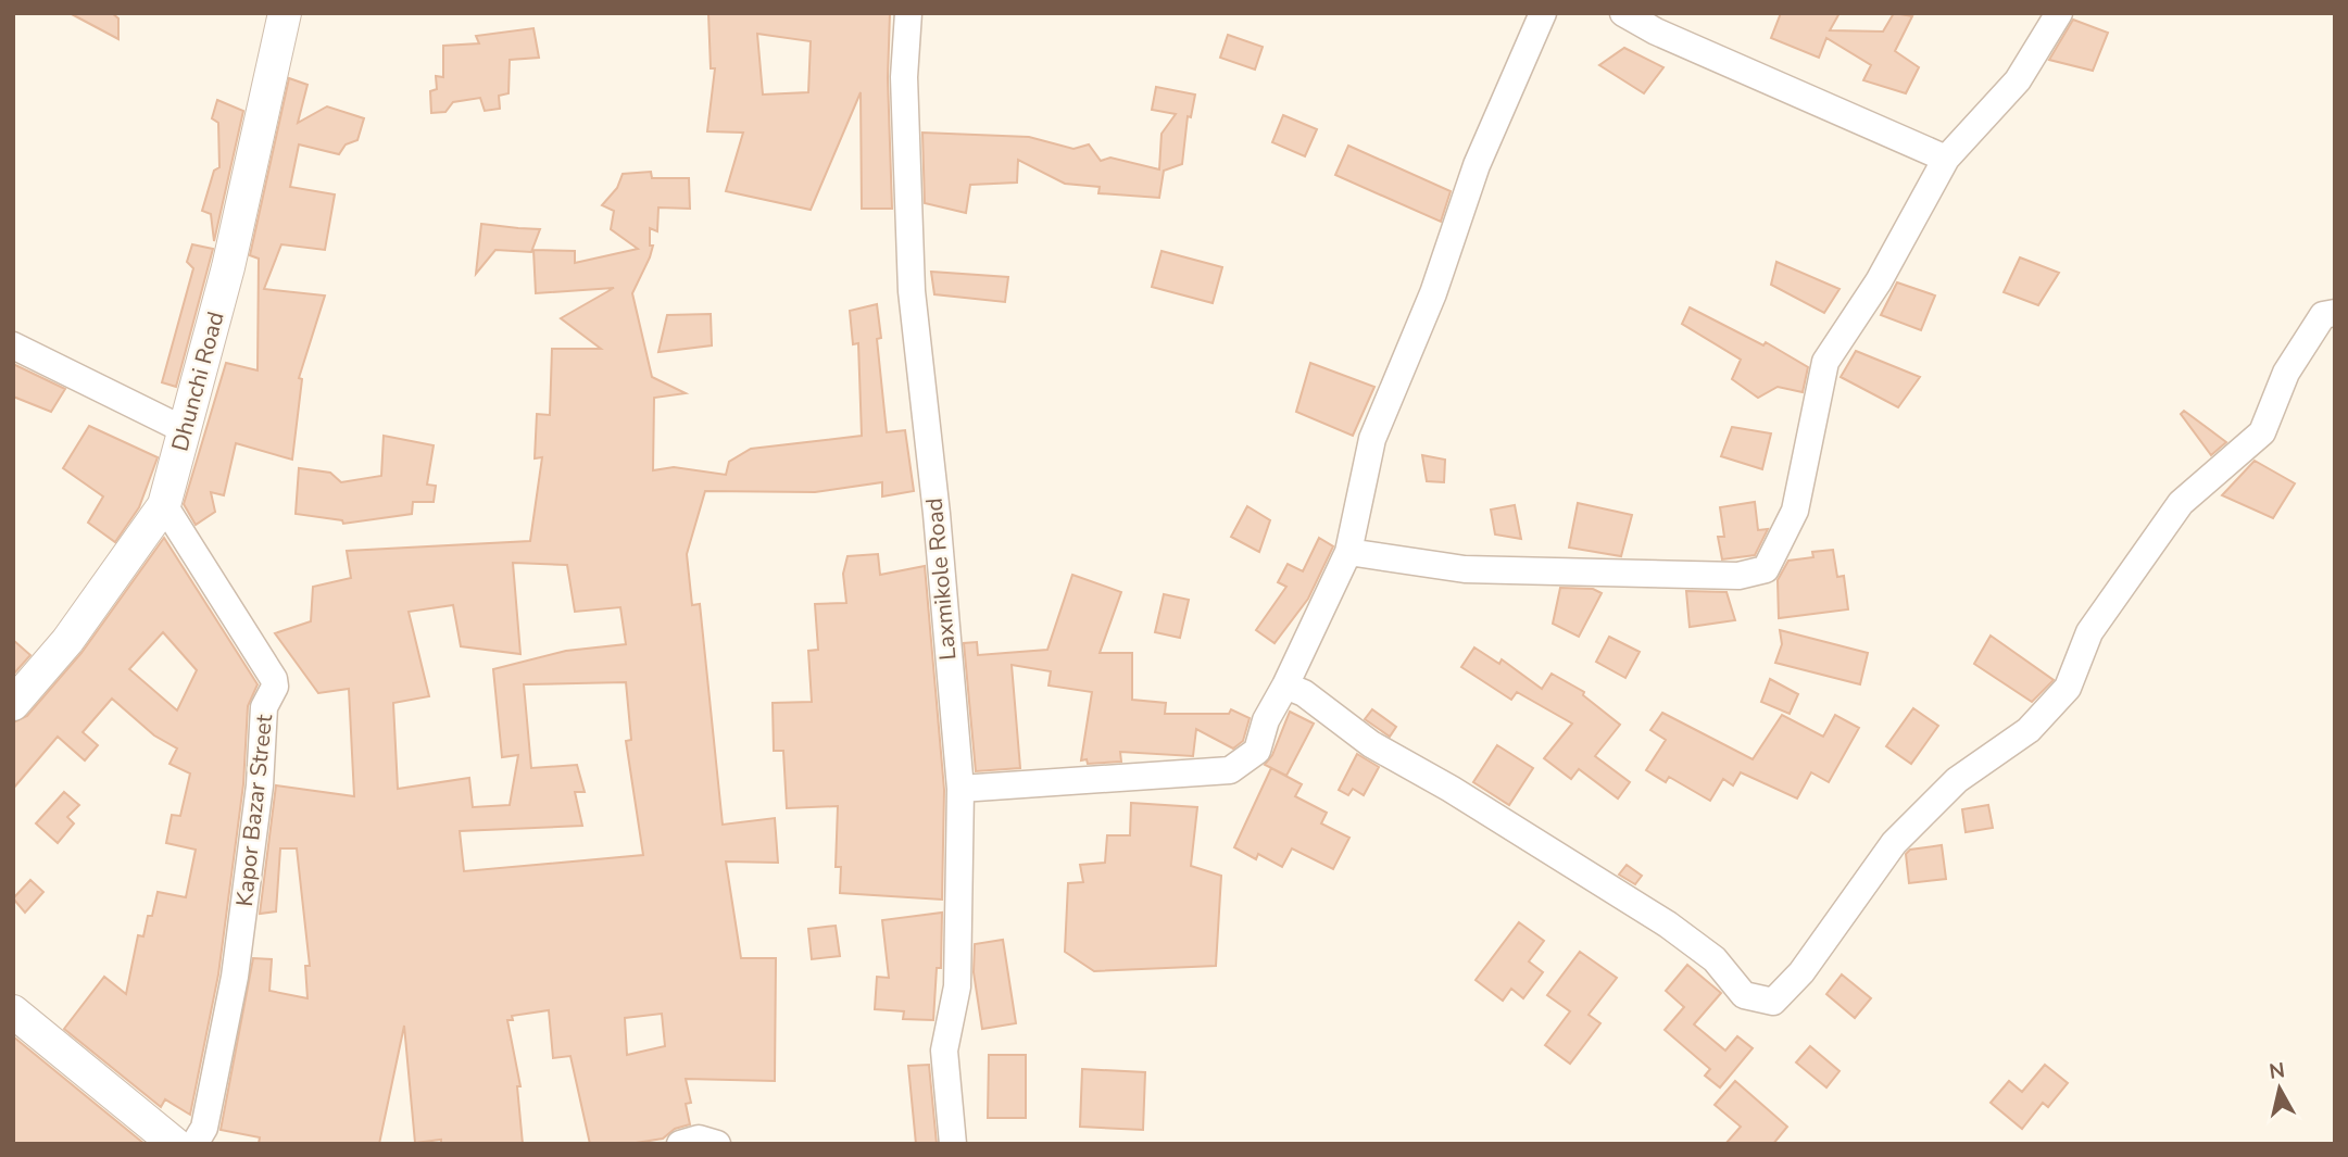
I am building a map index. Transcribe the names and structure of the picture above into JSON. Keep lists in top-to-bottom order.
{
  "streets": {
    "street": ["Dhunchi Road", "Laxmikole Road", "Kapor Bazar Street"]
  },
  "crossings": [
    ["Dhunchi Road", "Kapor Bazar Street"]
  ],
  "north": "top"
}
